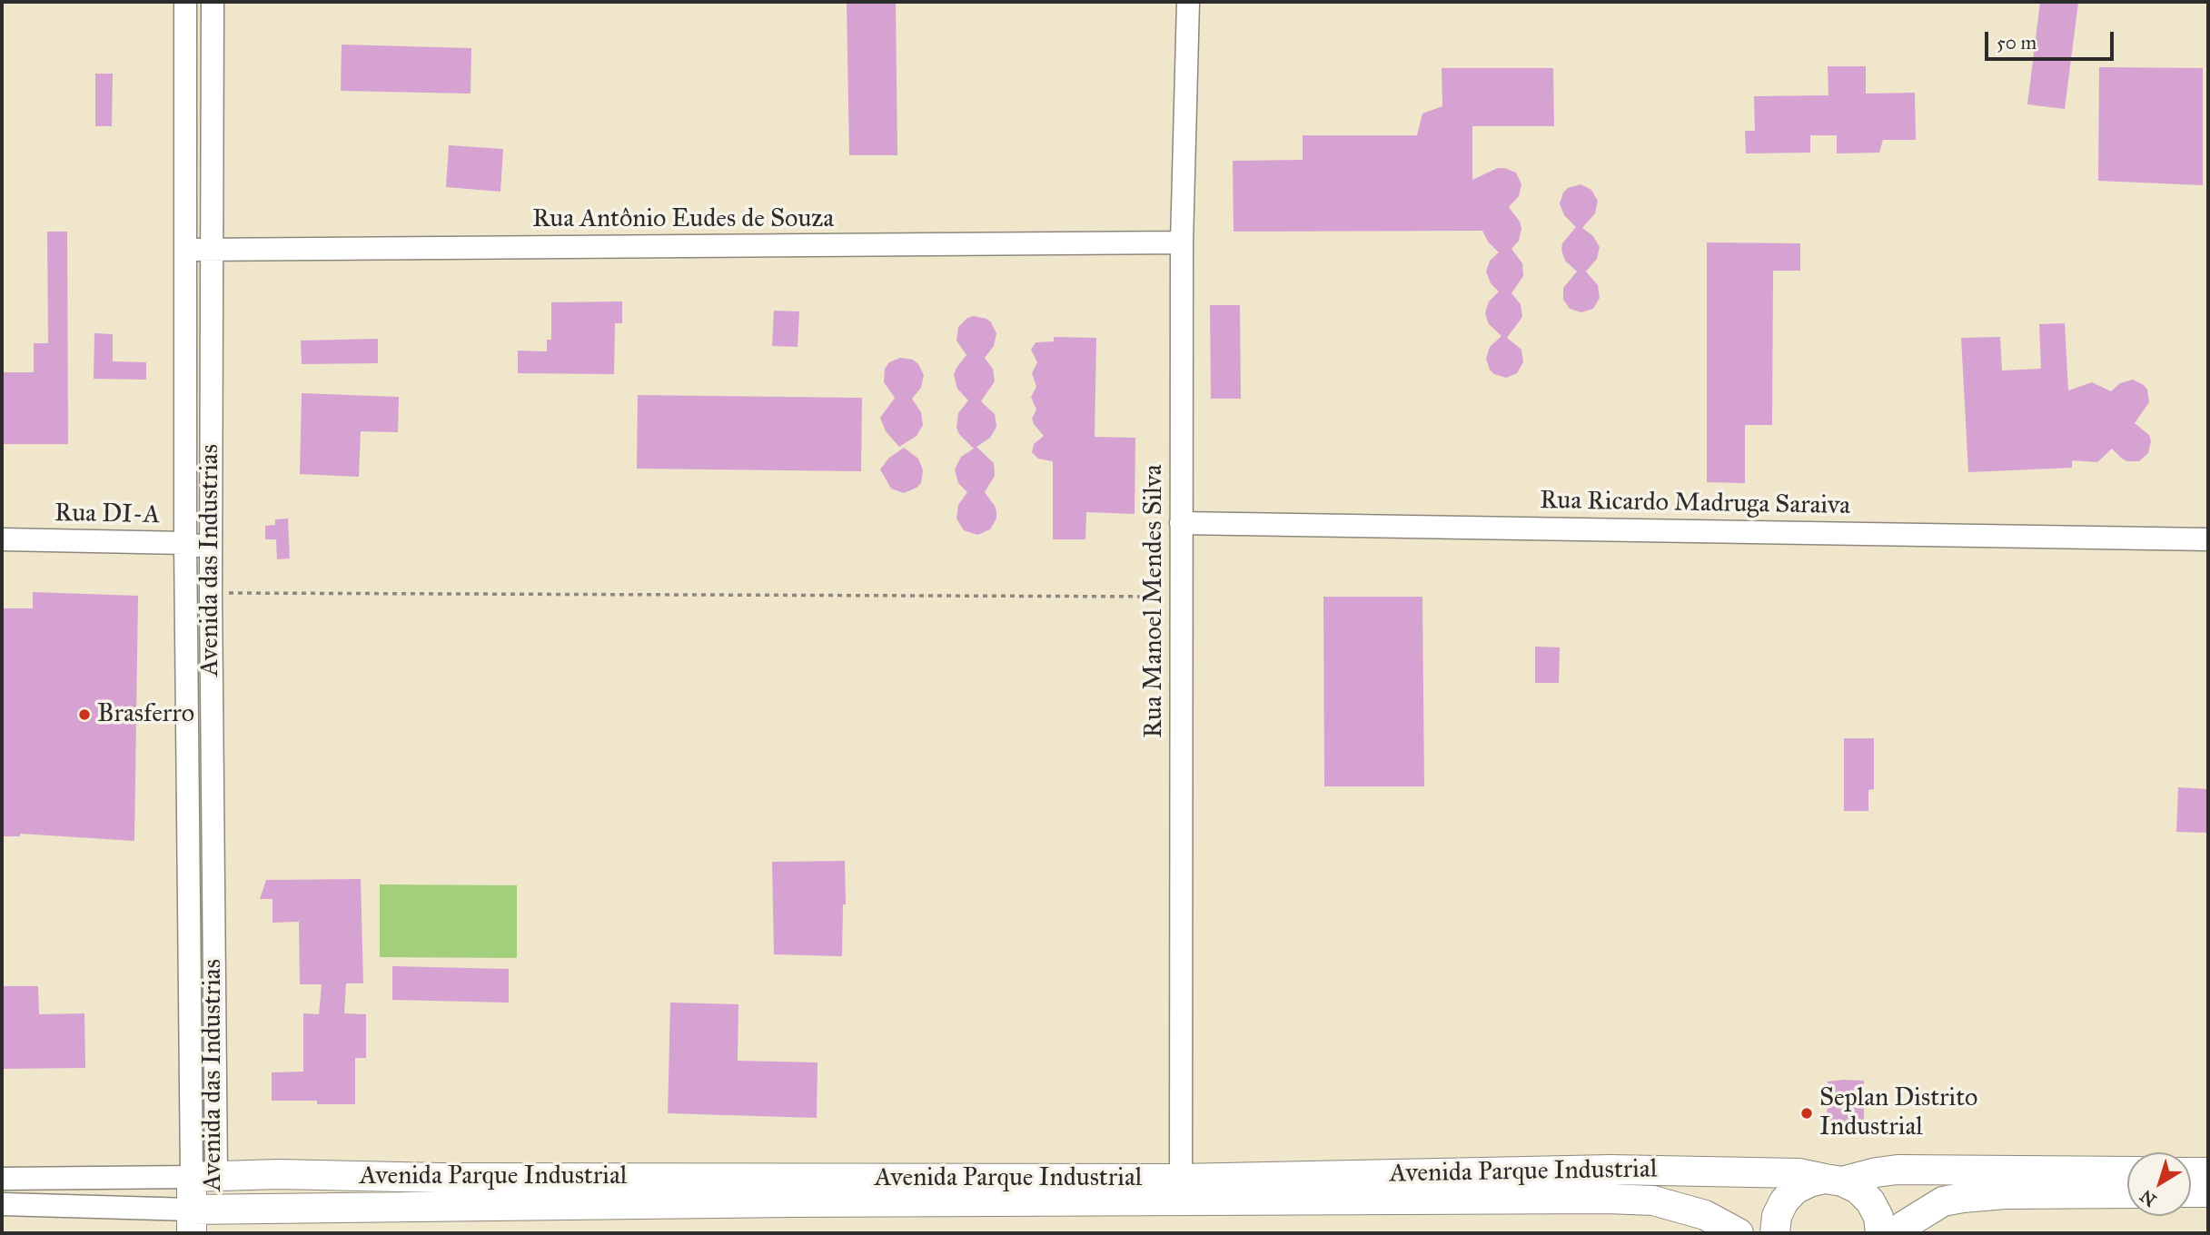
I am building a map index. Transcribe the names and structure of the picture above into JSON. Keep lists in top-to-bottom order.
{
  "streets": {
    "main road": ["Avenida das Industrias", "Avenida Parque Industrial"],
    "street": [
      "Rua Antônio Eudes de Souza",
      "Rua Ricardo Madruga Saraiva",
      "Rua DI-A",
      "Rua Manoel Mendes Silva"
    ]
  },
  "crossings": [
    ["Rua Antônio Eudes de Souza", "Avenida das Industrias"],
    ["Rua Antônio Eudes de Souza", "Rua Manoel Mendes Silva"],
    ["Rua Ricardo Madruga Saraiva", "Rua Manoel Mendes Silva"],
    ["Rua DI-A", "Avenida das Industrias"],
    ["Avenida das Industrias", "Avenida Parque Industrial"],
    ["Rua Manoel Mendes Silva", "Avenida Parque Industrial"]
  ],
  "places": ["Brasferro", "Seplan Distrito Industrial"],
  "scale_bar": "50 m",
  "north": "bottom left"
}
